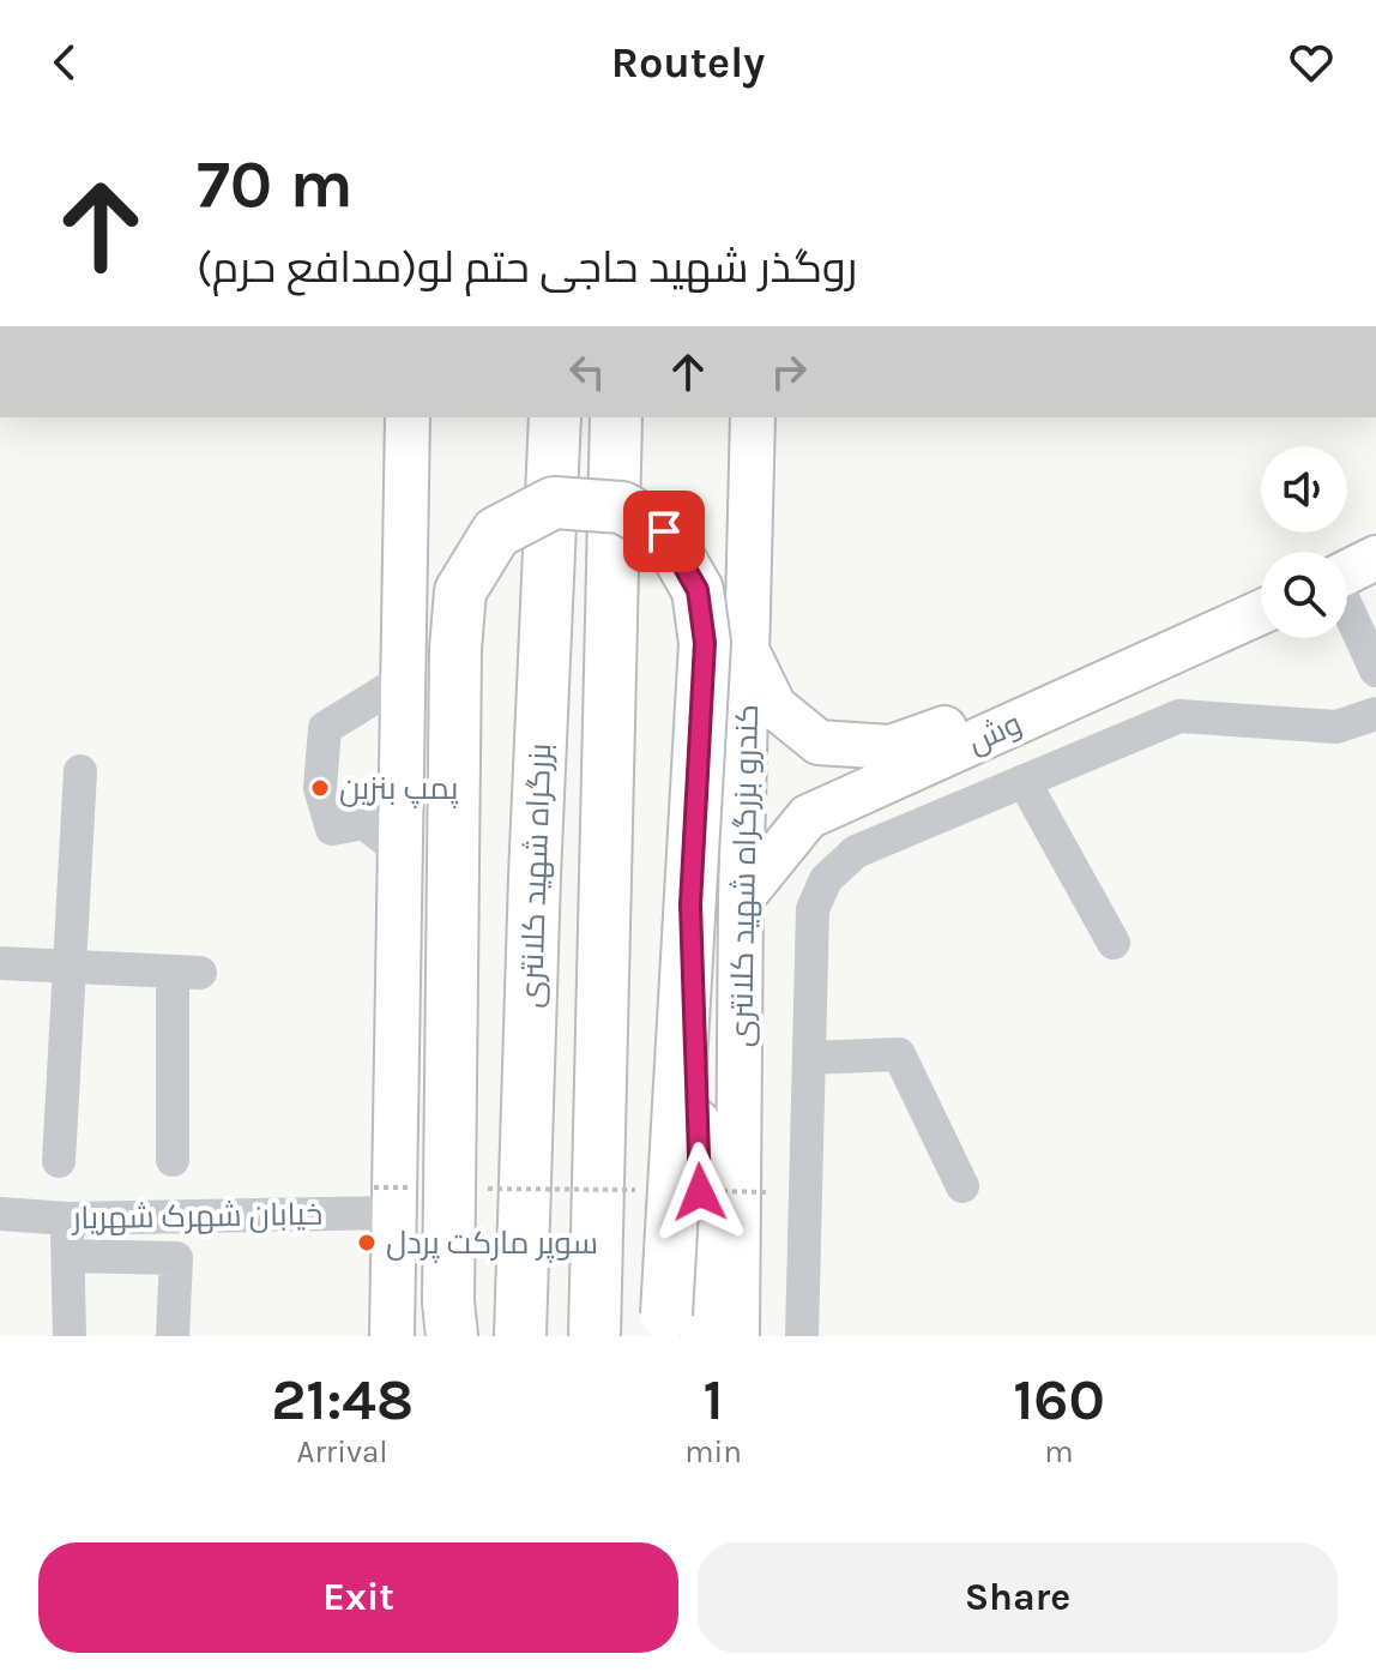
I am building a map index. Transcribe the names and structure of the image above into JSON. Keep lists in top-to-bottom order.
{
  "streets": {
    "highway": ["بزرگراه شهید کلانتری"],
    "main road": ["وش", "کندرو بزرگراه شهید کلانتری"],
    "street": ["خیابان شهرک شهریار"]
  },
  "crossings": [
    ["وش", "کندرو بزرگراه شهید کلانتری"]
  ],
  "places": ["پمپ بنزین", "سوپر مارکت پردل"],
  "page": {
    "header": "Routely",
    "turn": ["70 m", "روگذر شهید حاجی حتم لو(مدافع حرم)"],
    "eta": [
      "21:48",
      "Arrival",
      "1",
      "min",
      "160",
      "m"
    ],
    "buttons": ["Exit", "Share"]
  }
}
